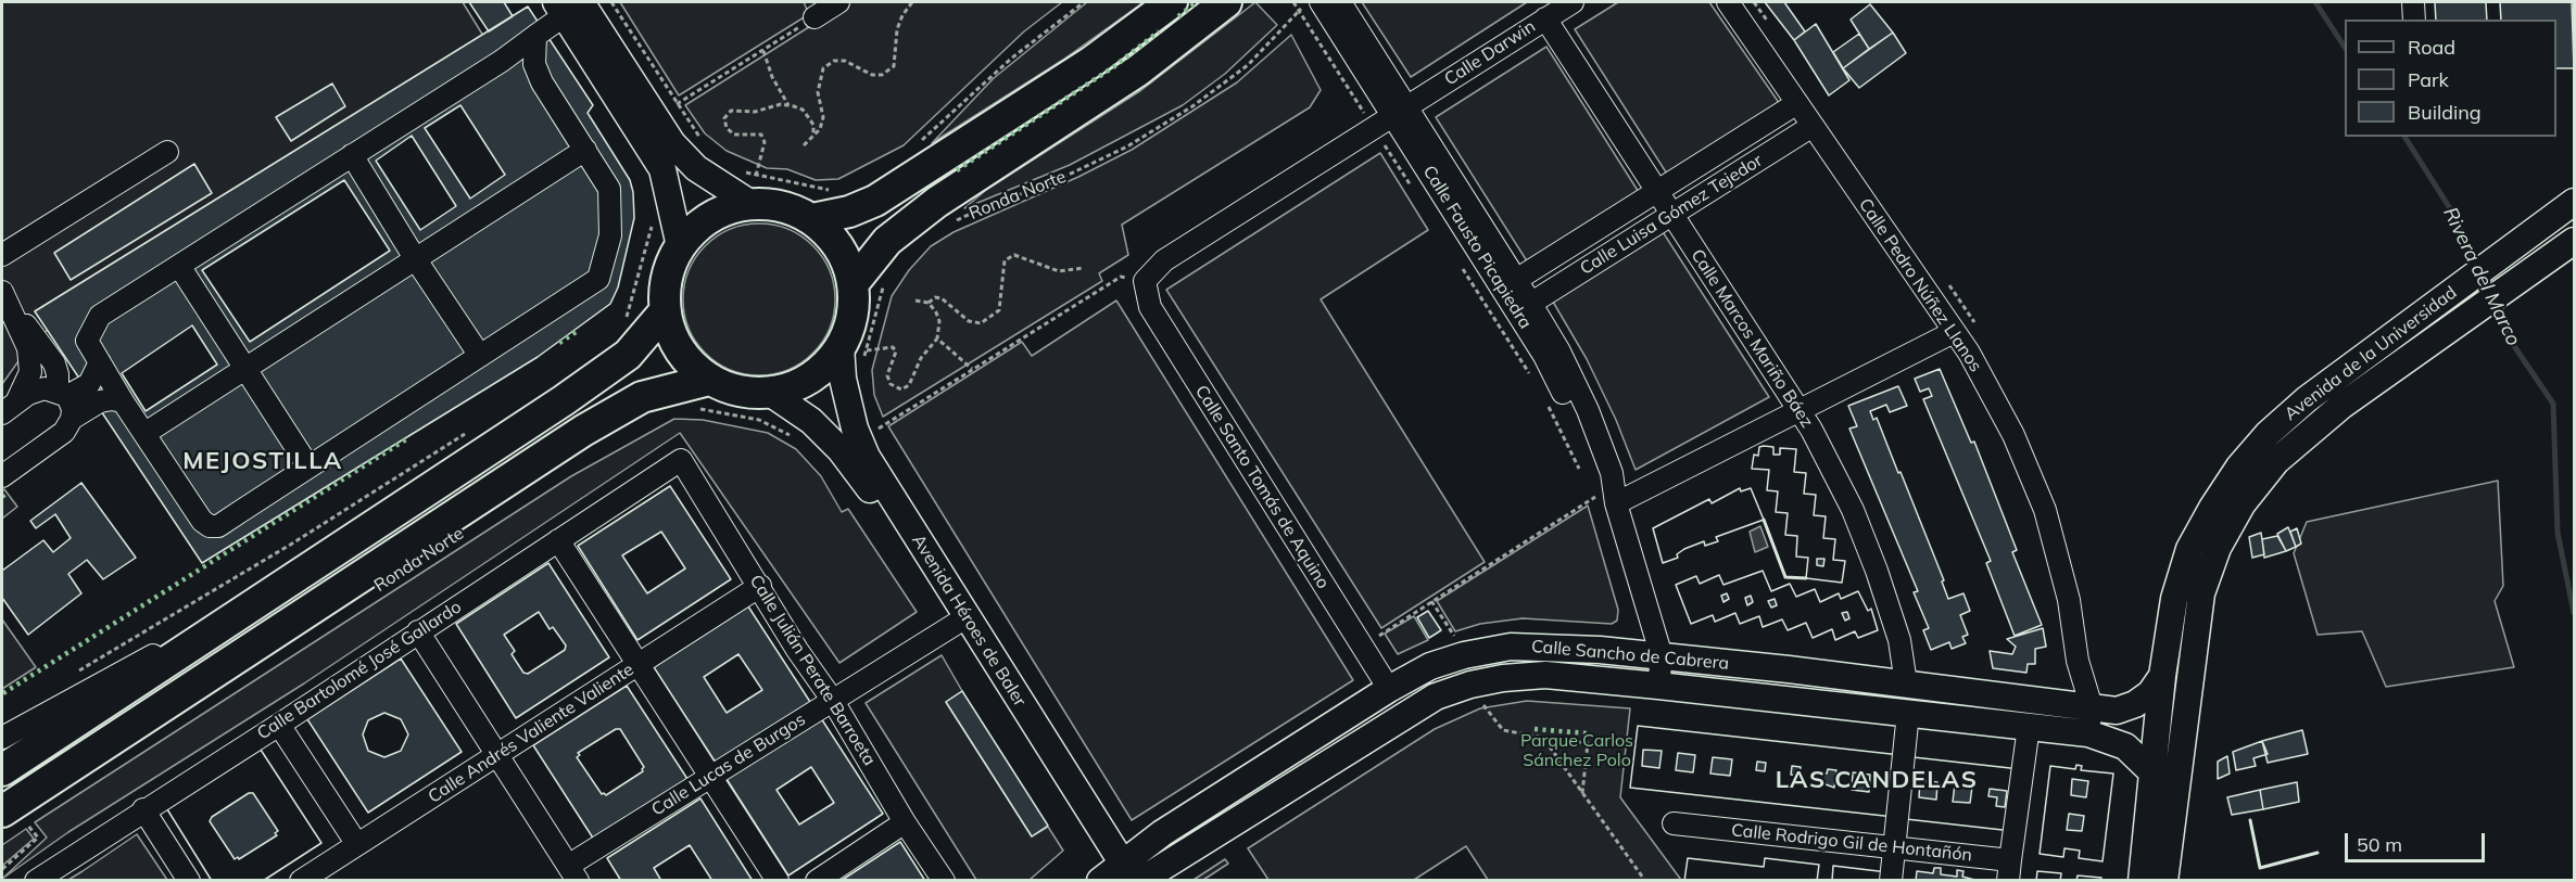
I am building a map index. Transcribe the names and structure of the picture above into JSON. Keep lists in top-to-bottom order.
{
  "streets": {
    "highway": ["Ronda Norte"],
    "main road": ["Avenida de la Universidad", "Avenida Héroes de Baler", "Calle Sancho de Cabrera"],
    "street": [
      "Calle Darwin",
      "Calle Luisa Gómez Tejedor",
      "Calle Fausto Picapiedra",
      "Calle Pedro Núñez Llanos",
      "Calle Marcos Mariño Báez",
      "Calle Santo Tomás de Aquino",
      "Calle Bartolomé José Gallardo",
      "Calle Julián Perate Barroeta",
      "Calle Andrés Valiente Valiente",
      "Calle Lucas de Burgos",
      "Calle Rodrigo Gil de Hontañón"
    ]
  },
  "crossings": [
    ["Calle Darwin", "Calle Fausto Picapiedra"],
    ["Calle Darwin", "Calle Marcos Mariño Báez"],
    ["Ronda Norte", "Calle Fausto Picapiedra"],
    ["Ronda Norte", "Avenida Héroes de Baler"],
    ["Calle Luisa Gómez Tejedor", "Calle Fausto Picapiedra"],
    ["Calle Luisa Gómez Tejedor", "Calle Pedro Núñez Llanos"],
    ["Calle Luisa Gómez Tejedor", "Calle Marcos Mariño Báez"],
    ["Calle Fausto Picapiedra", "Calle Sancho de Cabrera"],
    ["Calle Pedro Núñez Llanos", "Calle Sancho de Cabrera"],
    ["Calle Marcos Mariño Báez", "Calle Sancho de Cabrera"],
    ["Avenida de la Universidad", "Calle Sancho de Cabrera"],
    ["Calle Santo Tomás de Aquino", "Calle Sancho de Cabrera"],
    ["Avenida Héroes de Baler", "Calle Sancho de Cabrera"],
    ["Avenida Héroes de Baler", "Calle Lucas de Burgos"],
    ["Calle Bartolomé José Gallardo", "Calle Julián Perate Barroeta"],
    ["Calle Julián Perate Barroeta", "Calle Andrés Valiente Valiente"],
    ["Calle Julián Perate Barroeta", "Calle Lucas de Burgos"]
  ],
  "districts": ["MEJOSTILLA", "LAS CANDELAS"],
  "water": ["Rivera del Marco"],
  "parks": ["Parque Carlos Sánchez Polo"],
  "legend": ["Road", "Park", "Building"],
  "scale_bar": "50 m"
}
